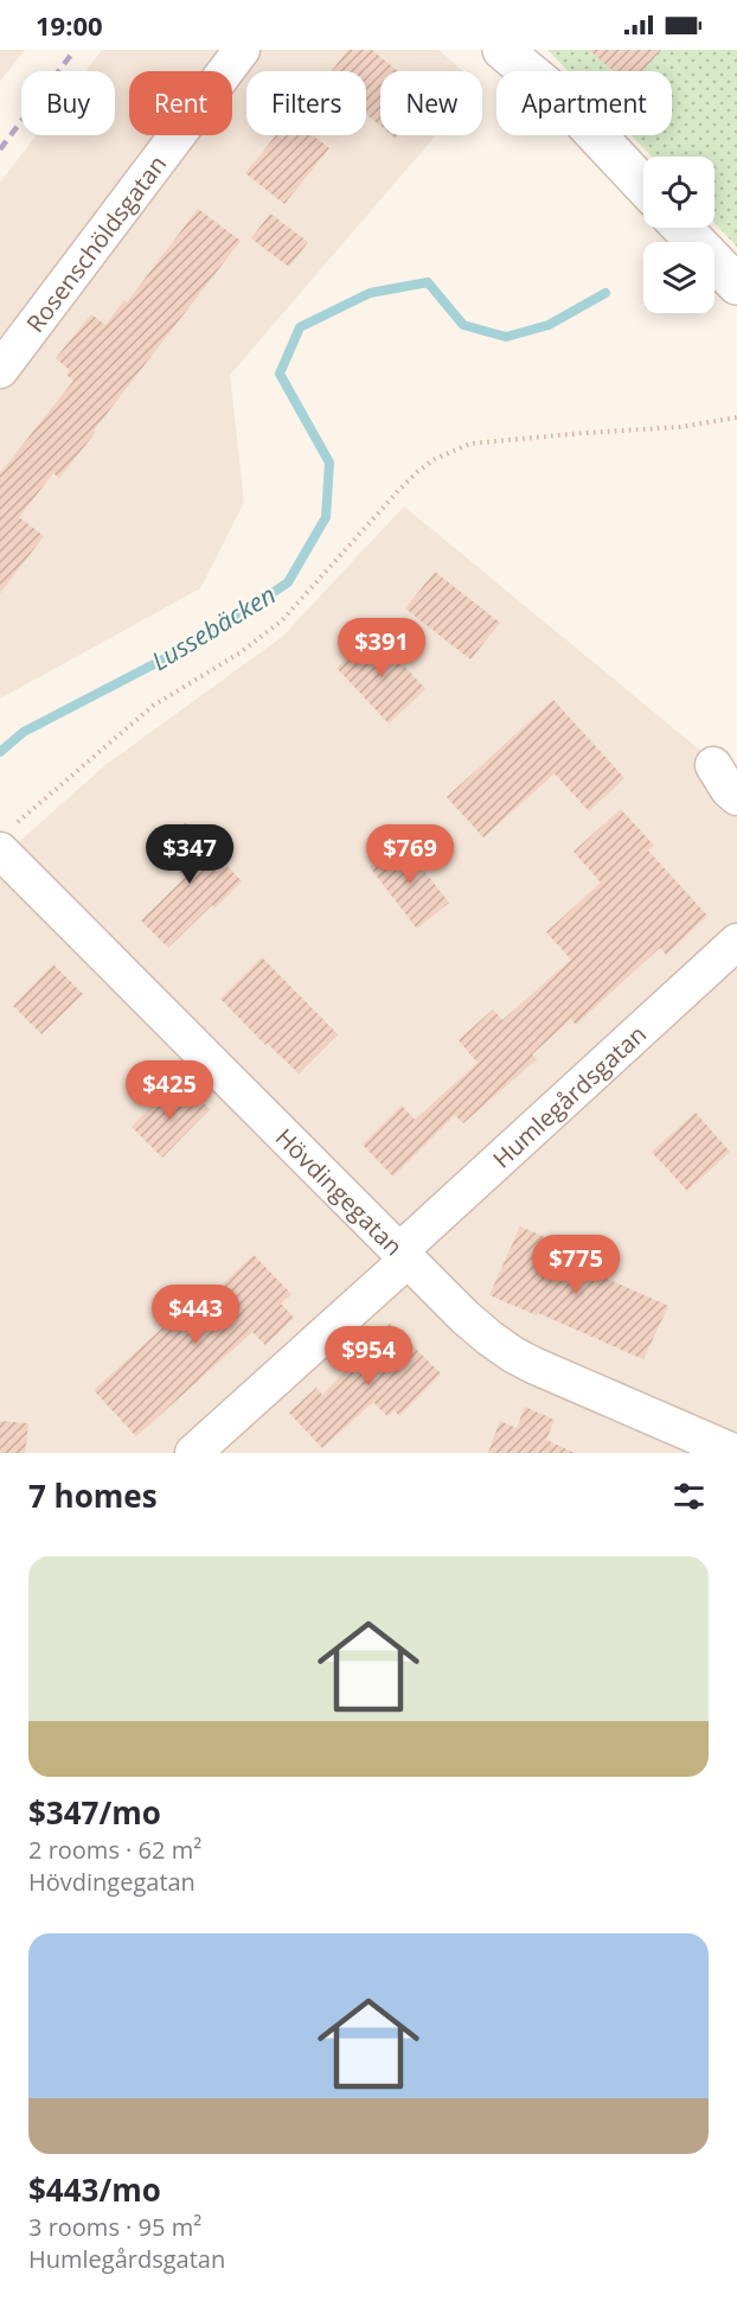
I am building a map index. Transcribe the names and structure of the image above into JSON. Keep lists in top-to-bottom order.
{
  "streets": {
    "street": ["Rosenschöldsgatan", "Humlegårdsgatan", "Hövdingegatan"]
  },
  "crossings": [
    ["Humlegårdsgatan", "Hövdingegatan"]
  ],
  "water": ["Lussebäcken"],
  "page": {
    "status": "19:00",
    "chip": [
      "Buy",
      "Rent",
      "Filters",
      "New",
      "Apartment"
    ],
    "price": [
      "$391",
      "$347",
      "$769",
      "$425",
      "$775",
      "$443",
      "$954"
    ],
    "heading": "7 homes",
    "list": [
      {
        "name": "$347/mo",
        "note": "2 rooms · 62 m² · Hövdingegatan"
      },
      {
        "name": "$443/mo",
        "note": "3 rooms · 95 m² · Humlegårdsgatan"
      }
    ]
  }
}
